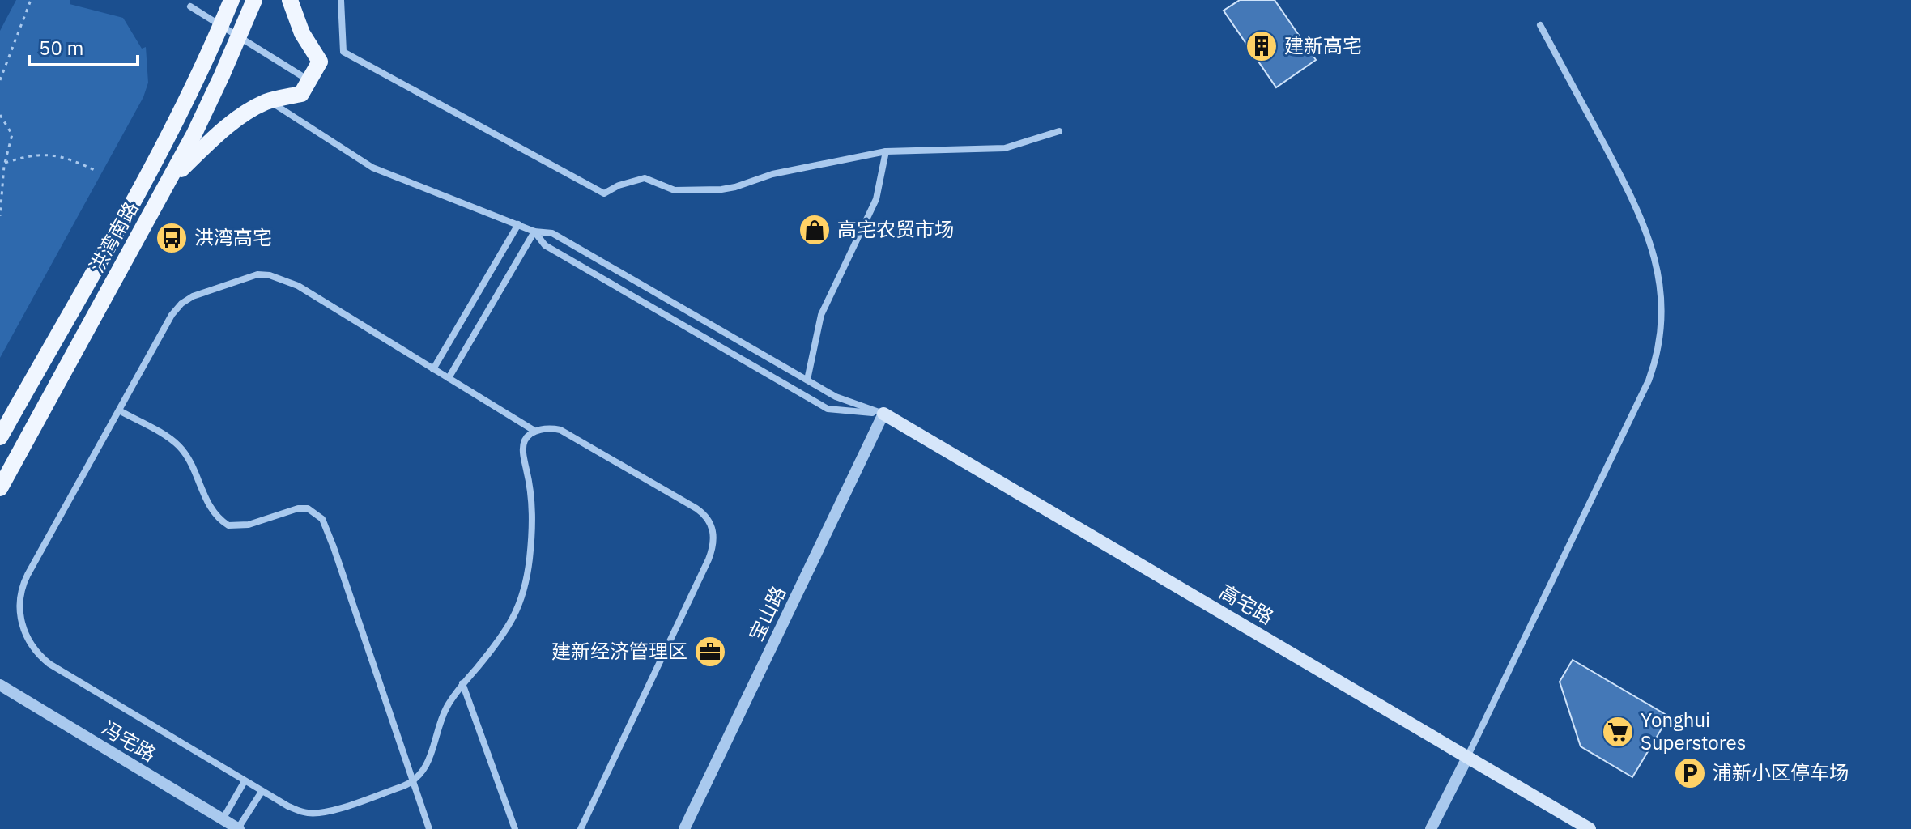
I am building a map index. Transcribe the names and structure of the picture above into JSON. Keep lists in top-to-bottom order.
{
  "streets": {
    "main road": ["洪湾南路", "高宅路"],
    "street": ["宝山路", "冯宅路"]
  },
  "crossings": [
    ["高宅路", "宝山路"]
  ],
  "places": {
    "building": ["建新高宅"],
    "shop": ["高宅农贸市场"],
    "bus stop": ["洪湾高宅"],
    "office": ["建新经济管理区"],
    "supermarket": ["Yonghui Superstores"],
    "parking": ["浦新小区停车场"]
  },
  "scale_bar": "50 m"
}
